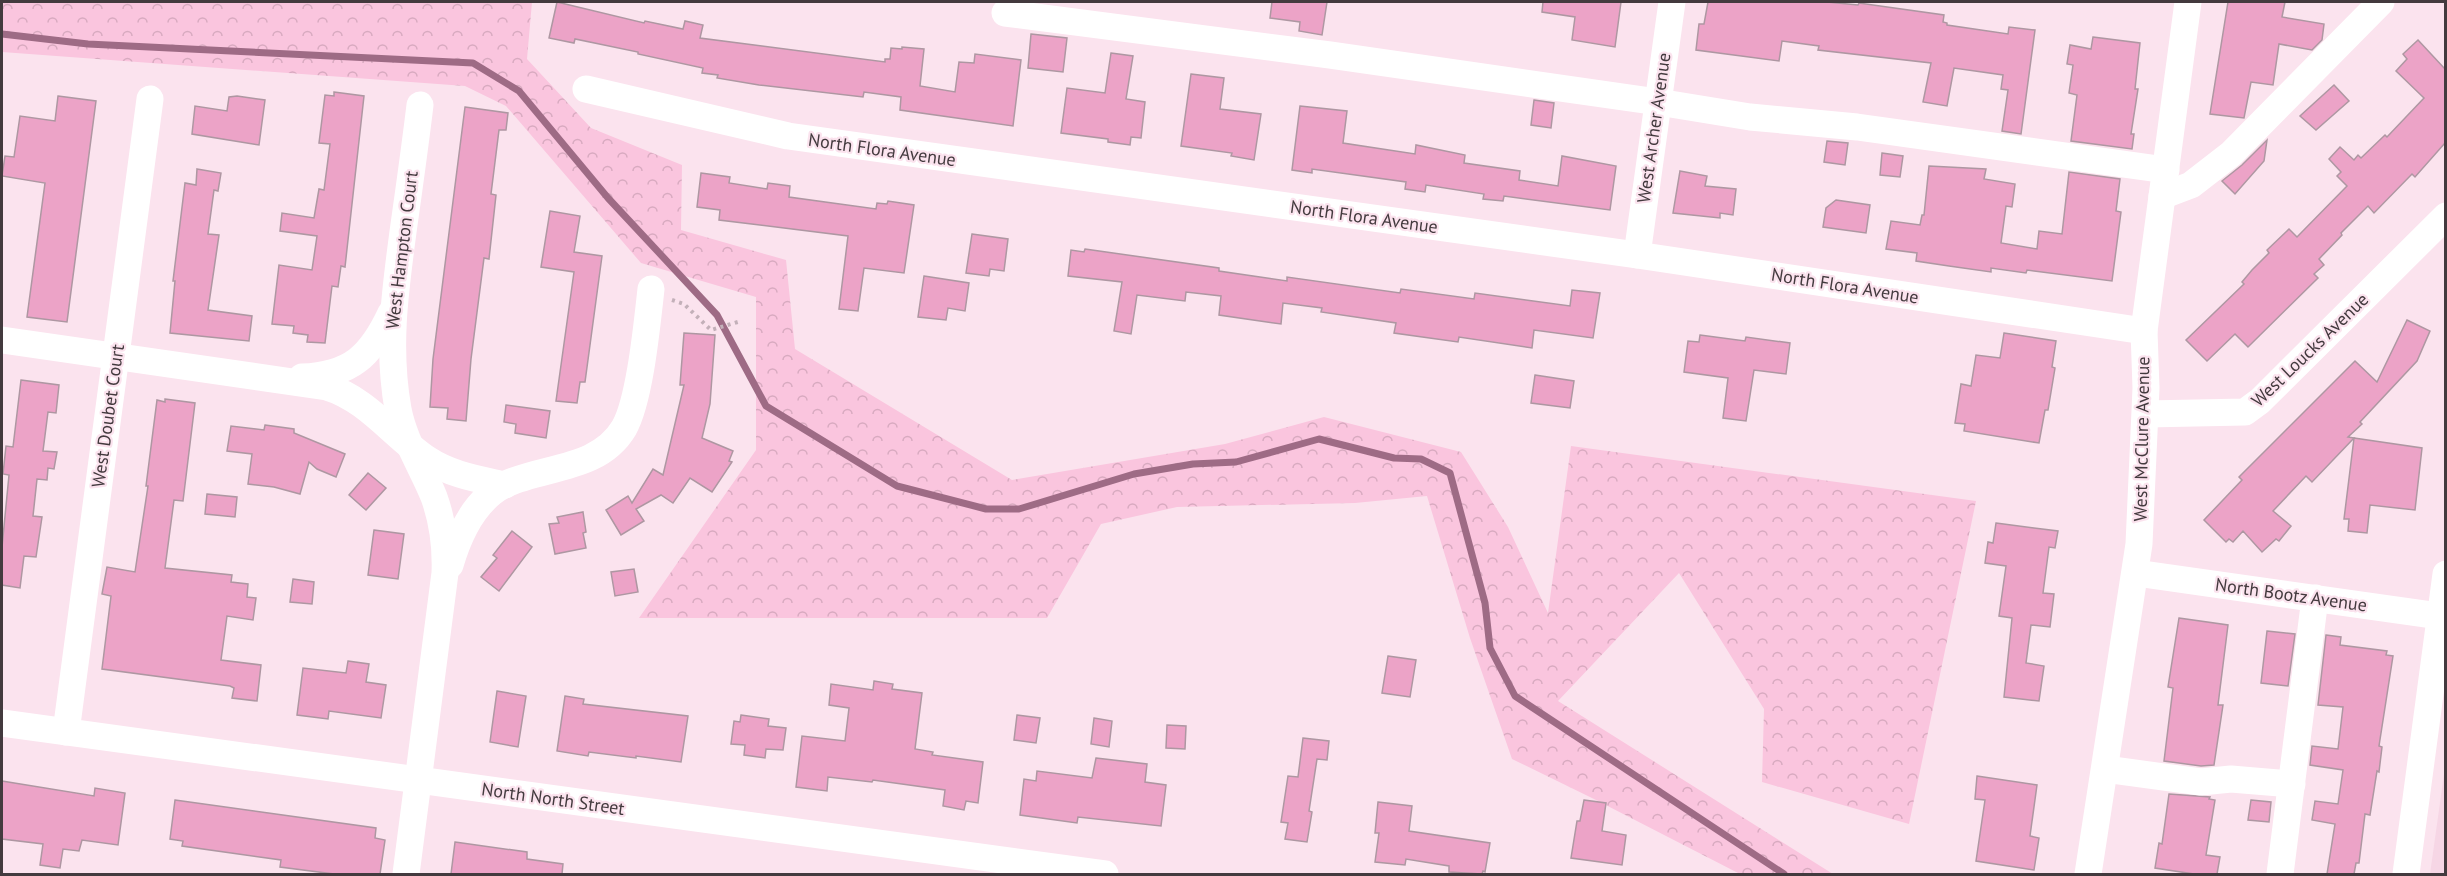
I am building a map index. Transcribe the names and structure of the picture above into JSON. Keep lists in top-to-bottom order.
{
  "streets": {
    "street": [
      "West Archer Avenue",
      "North Flora Avenue",
      "West Hampton Court",
      "West Loucks Avenue",
      "West Doubet Court",
      "West McClure Avenue",
      "North Bootz Avenue",
      "North North Street"
    ]
  },
  "crossings": [
    ["West Archer Avenue", "North Flora Avenue"],
    ["North Flora Avenue", "West McClure Avenue"],
    ["West Hampton Court", "North North Street"],
    ["West Loucks Avenue", "West McClure Avenue"],
    ["West Doubet Court", "North North Street"],
    ["West McClure Avenue", "North Bootz Avenue"]
  ]
}
